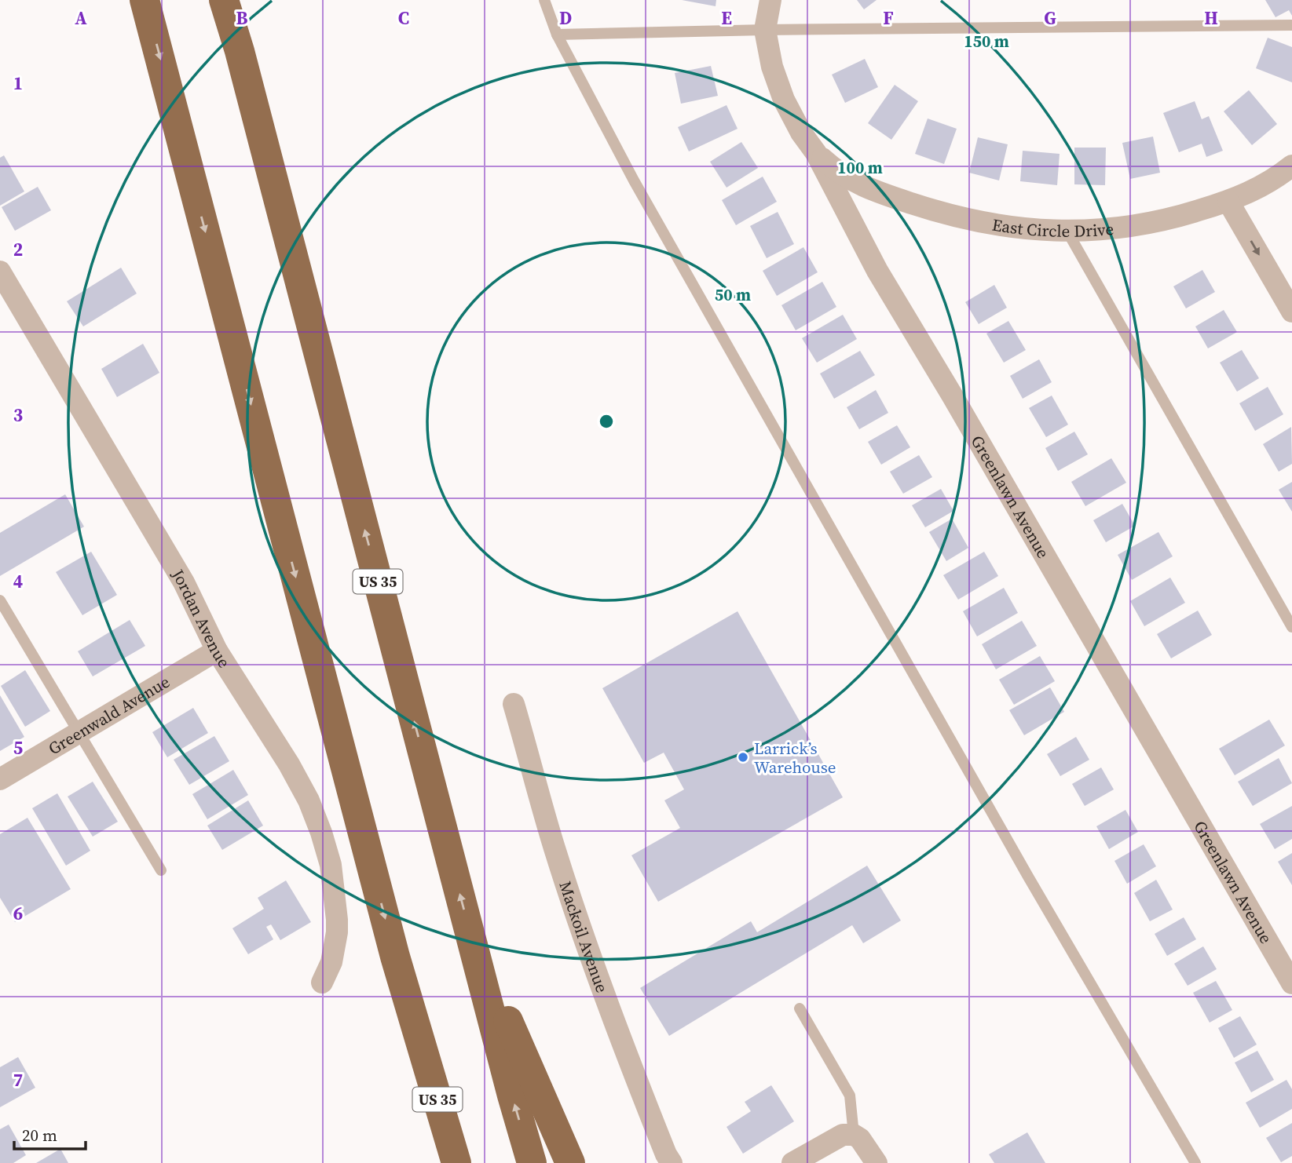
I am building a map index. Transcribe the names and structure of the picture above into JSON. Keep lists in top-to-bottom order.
{
  "streets": {
    "highway": ["US 35"],
    "street": [
      "East Circle Drive",
      "Greenlawn Avenue",
      "Jordan Avenue",
      "Greenwald Avenue",
      "Mackoil Avenue"
    ]
  },
  "crossings": [
    ["East Circle Drive", "Greenlawn Avenue"],
    ["Jordan Avenue", "Greenwald Avenue"]
  ],
  "places": ["Larrick’s Warehouse"],
  "scale_bar": "20 m",
  "grid": {
    "columns": [
      "A",
      "B",
      "C",
      "D",
      "E",
      "F",
      "G",
      "H"
    ],
    "rows": [
      "1",
      "2",
      "3",
      "4",
      "5",
      "6",
      "7"
    ]
  },
  "rings": ["150 m", "100 m", "50 m"]
}
